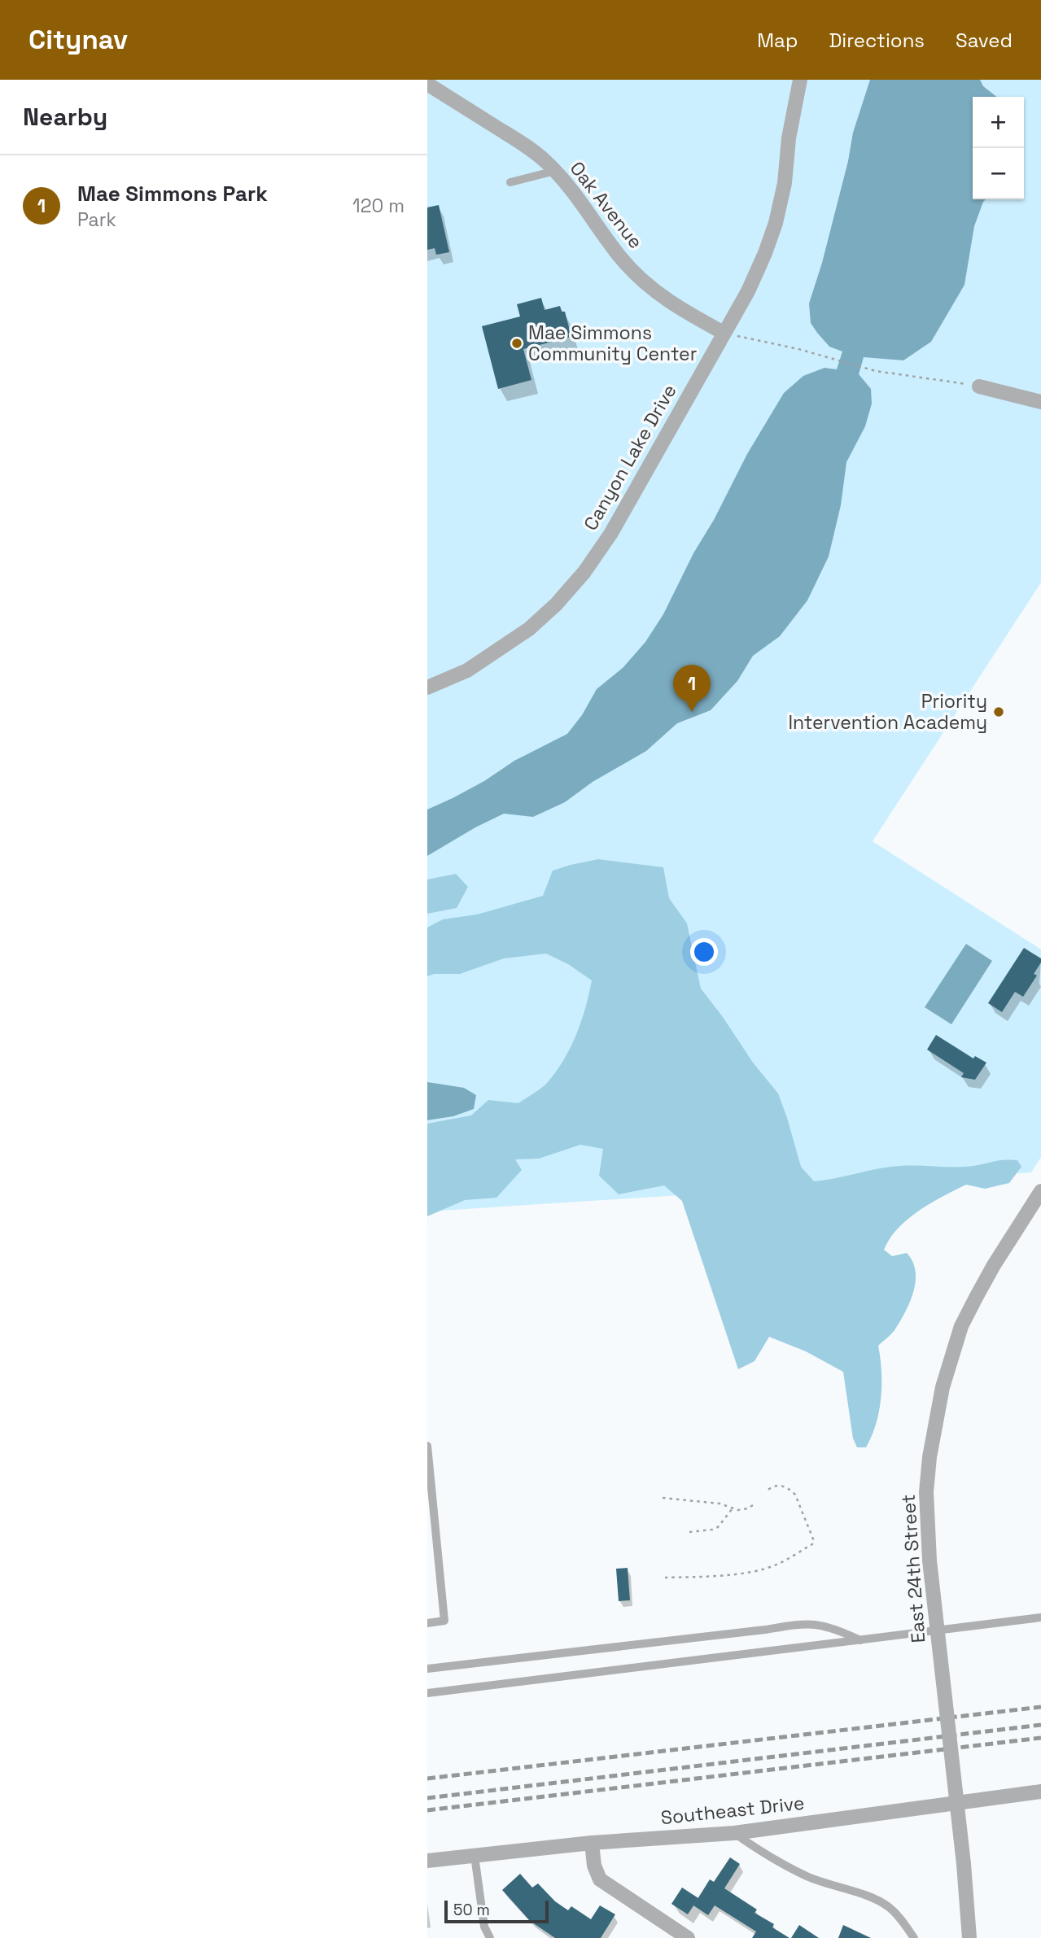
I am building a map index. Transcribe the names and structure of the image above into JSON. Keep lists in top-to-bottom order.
{
  "streets": {
    "street": [
      "Oak Avenue",
      "Canyon Lake Drive",
      "East 24th Street",
      "Southeast Drive"
    ]
  },
  "crossings": [
    ["Oak Avenue", "Canyon Lake Drive"]
  ],
  "places": ["Mae Simmons Community Center", "Priority Intervention Academy"],
  "scale_bar": "50 m",
  "page": {
    "header": "Citynav",
    "nav": ["Map", "Directions", "Saved"],
    "heading": "Nearby",
    "map_buttons": ["+", "−"],
    "list": [
      {
        "mark": "1",
        "name": "Mae Simmons Park",
        "note": "Park",
        "value": "120 m"
      }
    ],
    "pins": "1",
    "scale": "50 m"
  }
}
